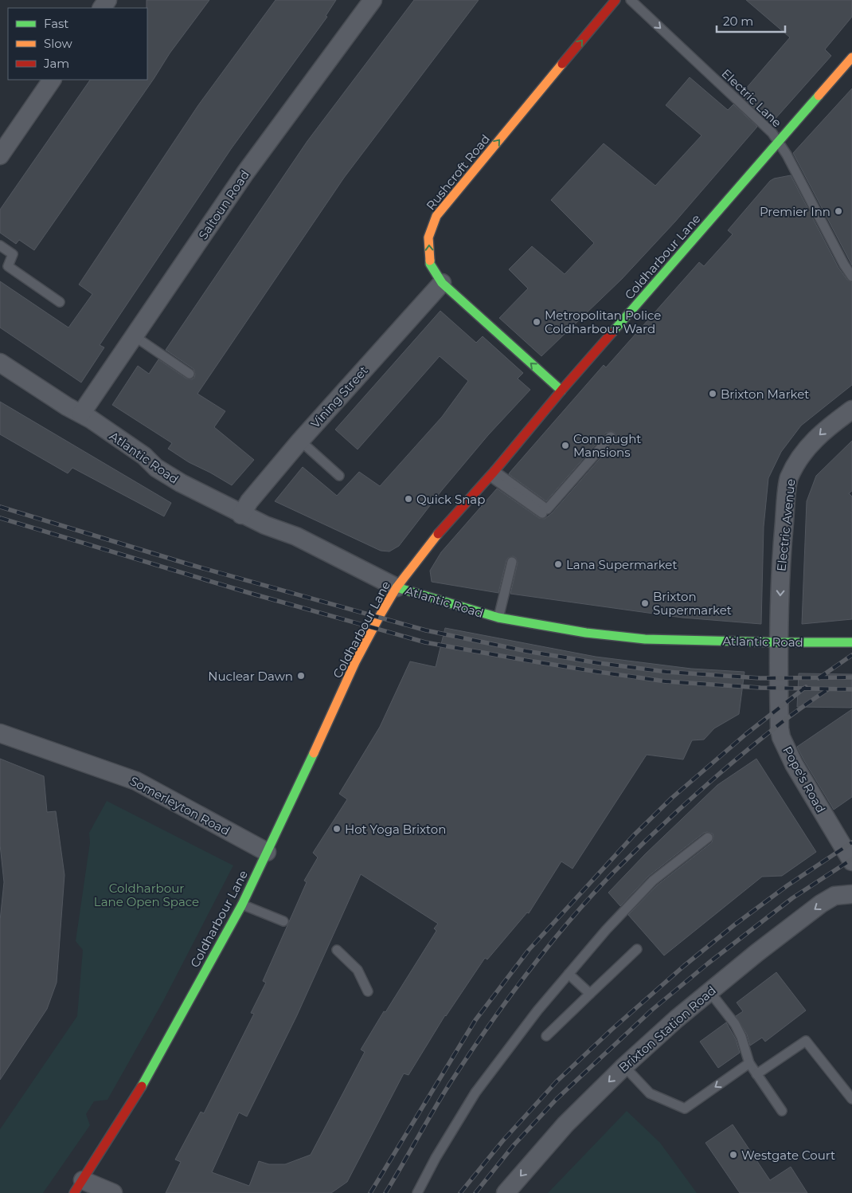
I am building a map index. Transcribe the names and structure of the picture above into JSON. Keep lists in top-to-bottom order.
{
  "streets": {
    "main road": ["Rushcroft Road", "Coldharbour Lane", "Atlantic Road"],
    "street": [
      "Saltoun Road",
      "Vining Street",
      "Electric Avenue",
      "Pope's Road",
      "Somerleyton Road",
      "Brixton Station Road"
    ],
    "lane": ["Electric Lane"]
  },
  "crossings": [
    ["Electric Lane", "Coldharbour Lane"],
    ["Rushcroft Road", "Coldharbour Lane"],
    ["Rushcroft Road", "Vining Street"],
    ["Saltoun Road", "Atlantic Road"],
    ["Coldharbour Lane", "Atlantic Road"],
    ["Coldharbour Lane", "Somerleyton Road"],
    ["Vining Street", "Atlantic Road"],
    ["Atlantic Road", "Electric Avenue"],
    ["Atlantic Road", "Pope's Road"],
    ["Electric Avenue", "Pope's Road"]
  ],
  "one_way": ["Electric Lane", "Electric Avenue", "Brixton Station Road"],
  "parks": ["Coldharbour Lane Open Space"],
  "places": [
    "Premier Inn",
    "Metropolitan Police Coldharbour Ward",
    "Brixton Market",
    "Connaught Mansions",
    "Quick Snap",
    "Lana Supermarket",
    "Brixton Supermarket",
    "Nuclear Dawn",
    "Hot Yoga Brixton",
    "Westgate Court"
  ],
  "legend": ["Fast", "Slow", "Jam"],
  "scale_bar": "20 m"
}
